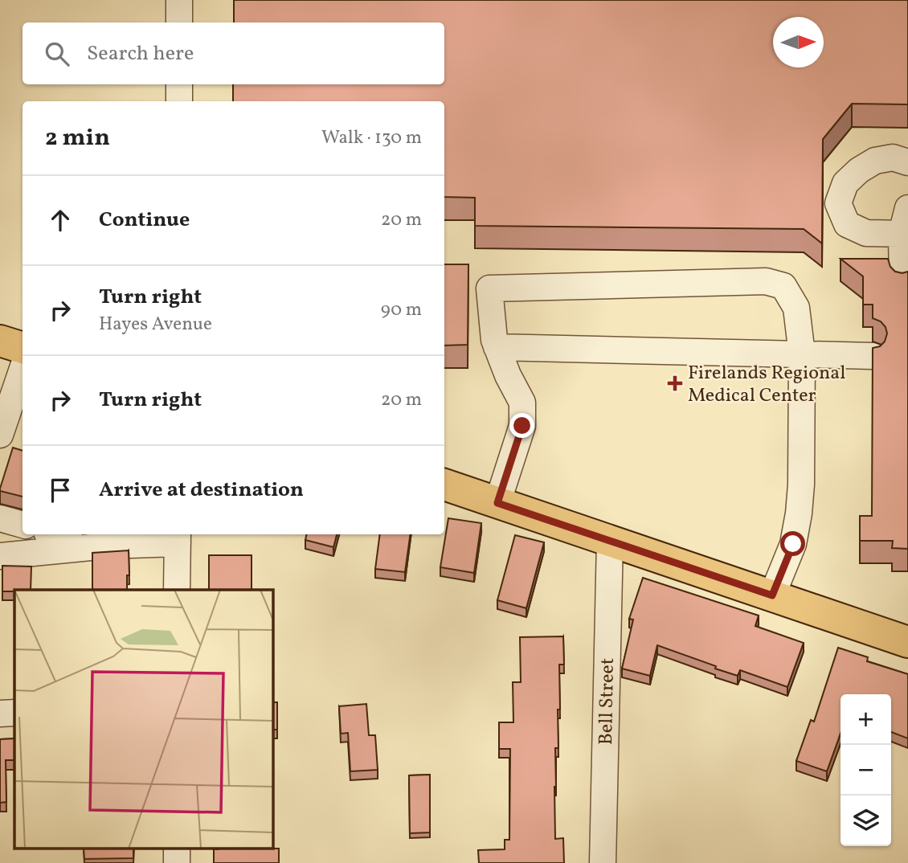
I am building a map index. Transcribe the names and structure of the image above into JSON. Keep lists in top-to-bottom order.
{
  "streets": {
    "street": ["Bell Street"]
  },
  "places": {
    "health": ["Firelands Regional Medical Center"]
  },
  "north": "right",
  "page": {
    "search": "Search here",
    "heading": ["2 min", "Walk · 130 m"],
    "list": [
      ["Continue", "20 m"],
      ["Turn right", "Hayes Avenue", "90 m"],
      ["Turn right", "20 m"],
      "Arrive at destination"
    ],
    "map_buttons": ["+", "−"]
  }
}
